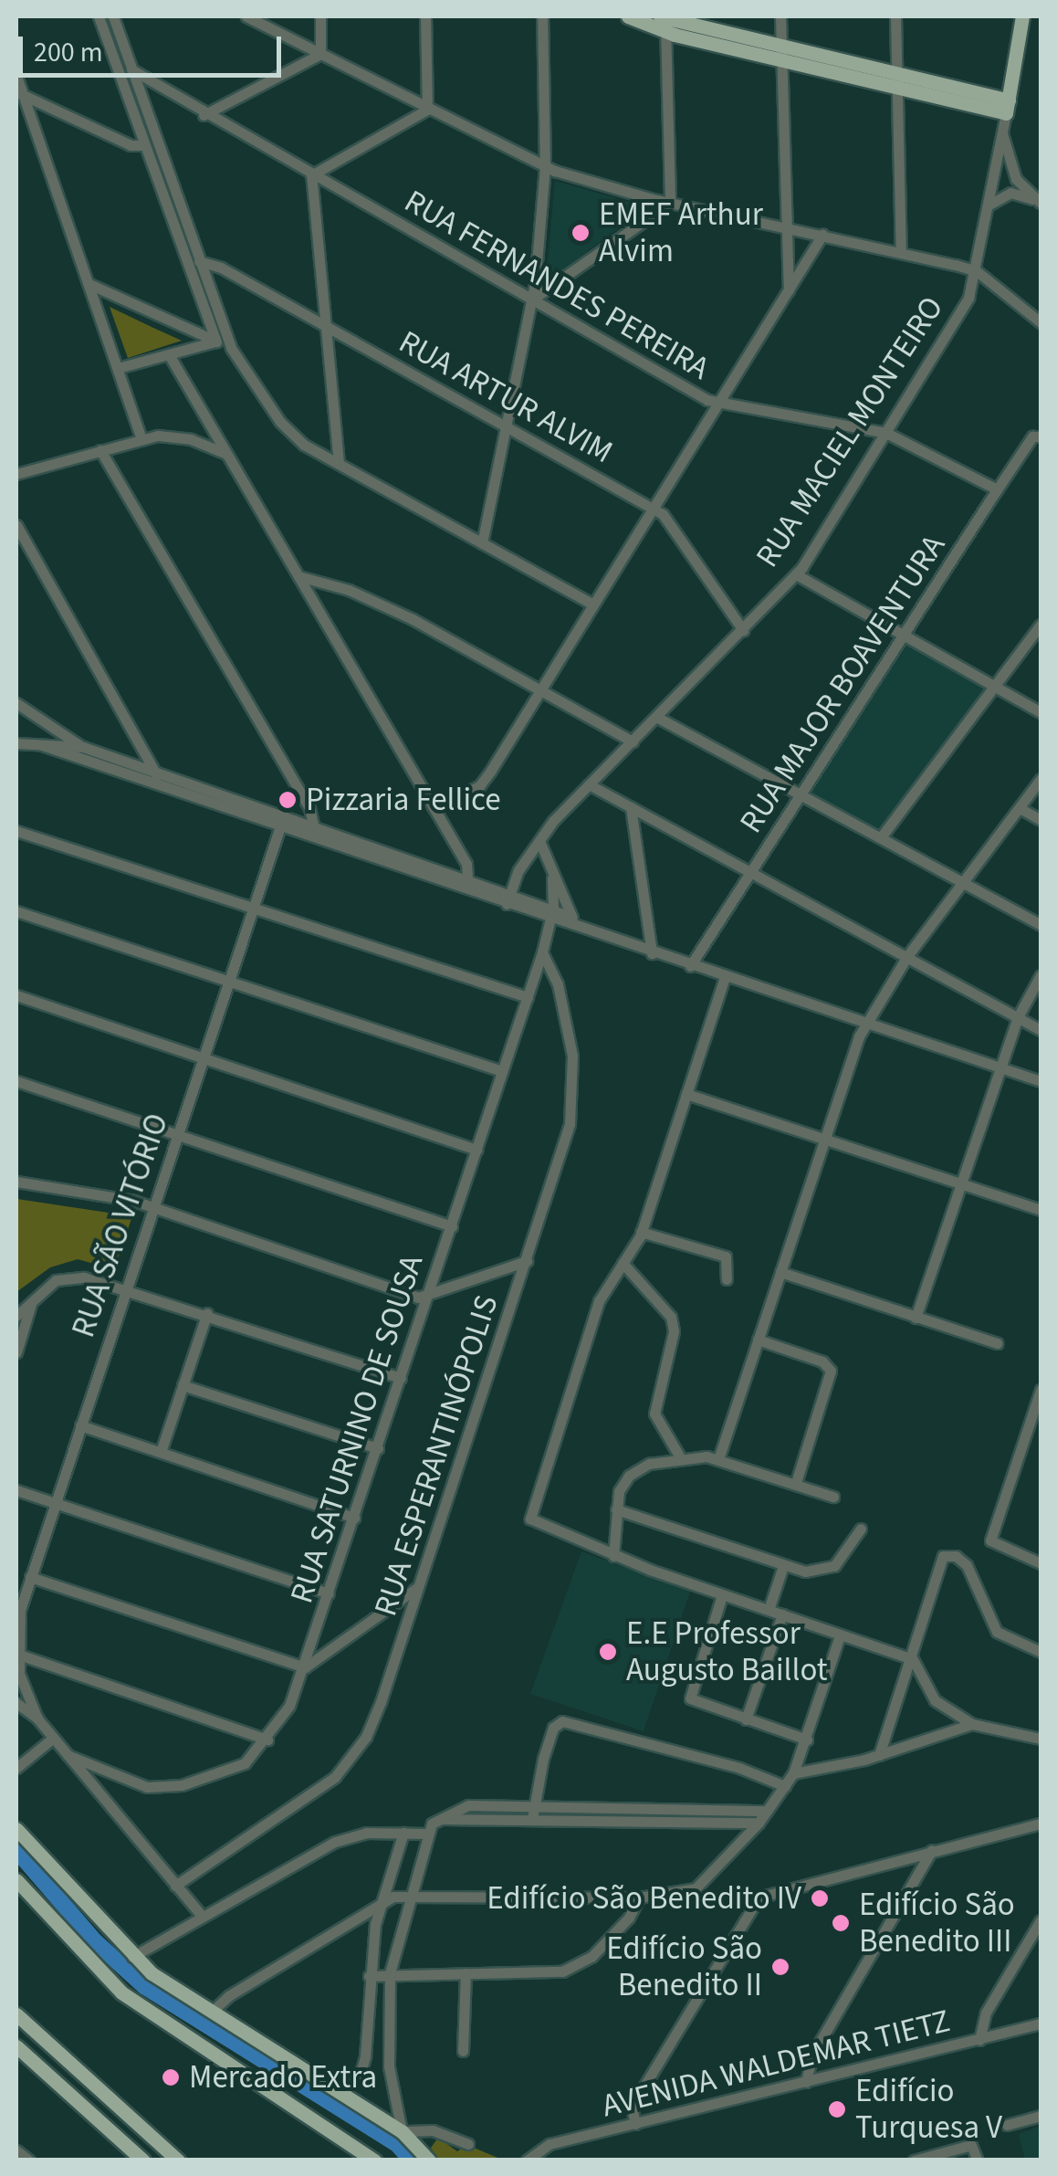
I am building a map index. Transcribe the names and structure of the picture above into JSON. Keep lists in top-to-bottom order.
{
  "streets": {
    "main road": ["RUA MACIEL MONTEIRO"],
    "street": [
      "RUA FERNANDES PEREIRA",
      "RUA ARTUR ALVIM",
      "RUA MAJOR BOAVENTURA",
      "RUA SÃO VITÓRIO",
      "RUA SATURNINO DE SOUSA",
      "RUA ESPERANTINÓPOLIS",
      "AVENIDA WALDEMAR TIETZ"
    ]
  },
  "crossings": [
    ["RUA FERNANDES PEREIRA", "RUA MACIEL MONTEIRO"],
    ["RUA FERNANDES PEREIRA", "RUA MAJOR BOAVENTURA"],
    ["RUA ARTUR ALVIM", "RUA MACIEL MONTEIRO"],
    ["RUA SATURNINO DE SOUSA", "RUA ESPERANTINÓPOLIS"]
  ],
  "places": [
    "EMEF Arthur Alvim",
    "Pizzaria Fellice",
    "E.E Professor Augusto Baillot",
    "Edifício São Benedito IV",
    "Edifício São Benedito III",
    "Edifício São Benedito II",
    "Mercado Extra",
    "Edifício Turquesa V"
  ],
  "scale_bar": "200 m"
}
